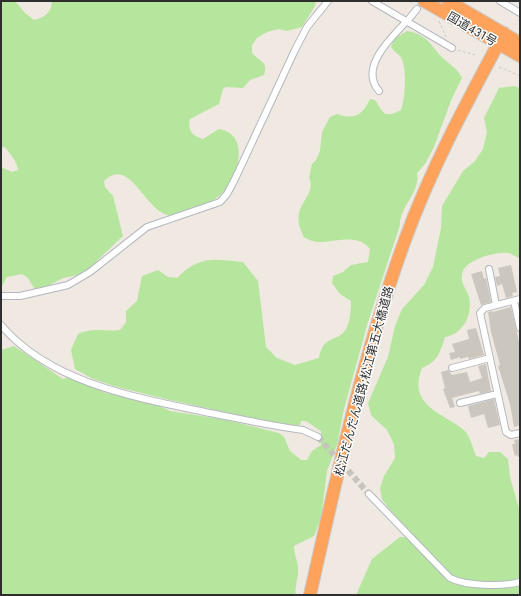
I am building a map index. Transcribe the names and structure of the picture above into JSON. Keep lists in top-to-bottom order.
{
  "streets": {
    "highway": ["国道431号", "松江だんだん道路;松江第五大橋道路"]
  },
  "crossings": [
    ["国道431号", "松江だんだん道路;松江第五大橋道路"]
  ]
}
